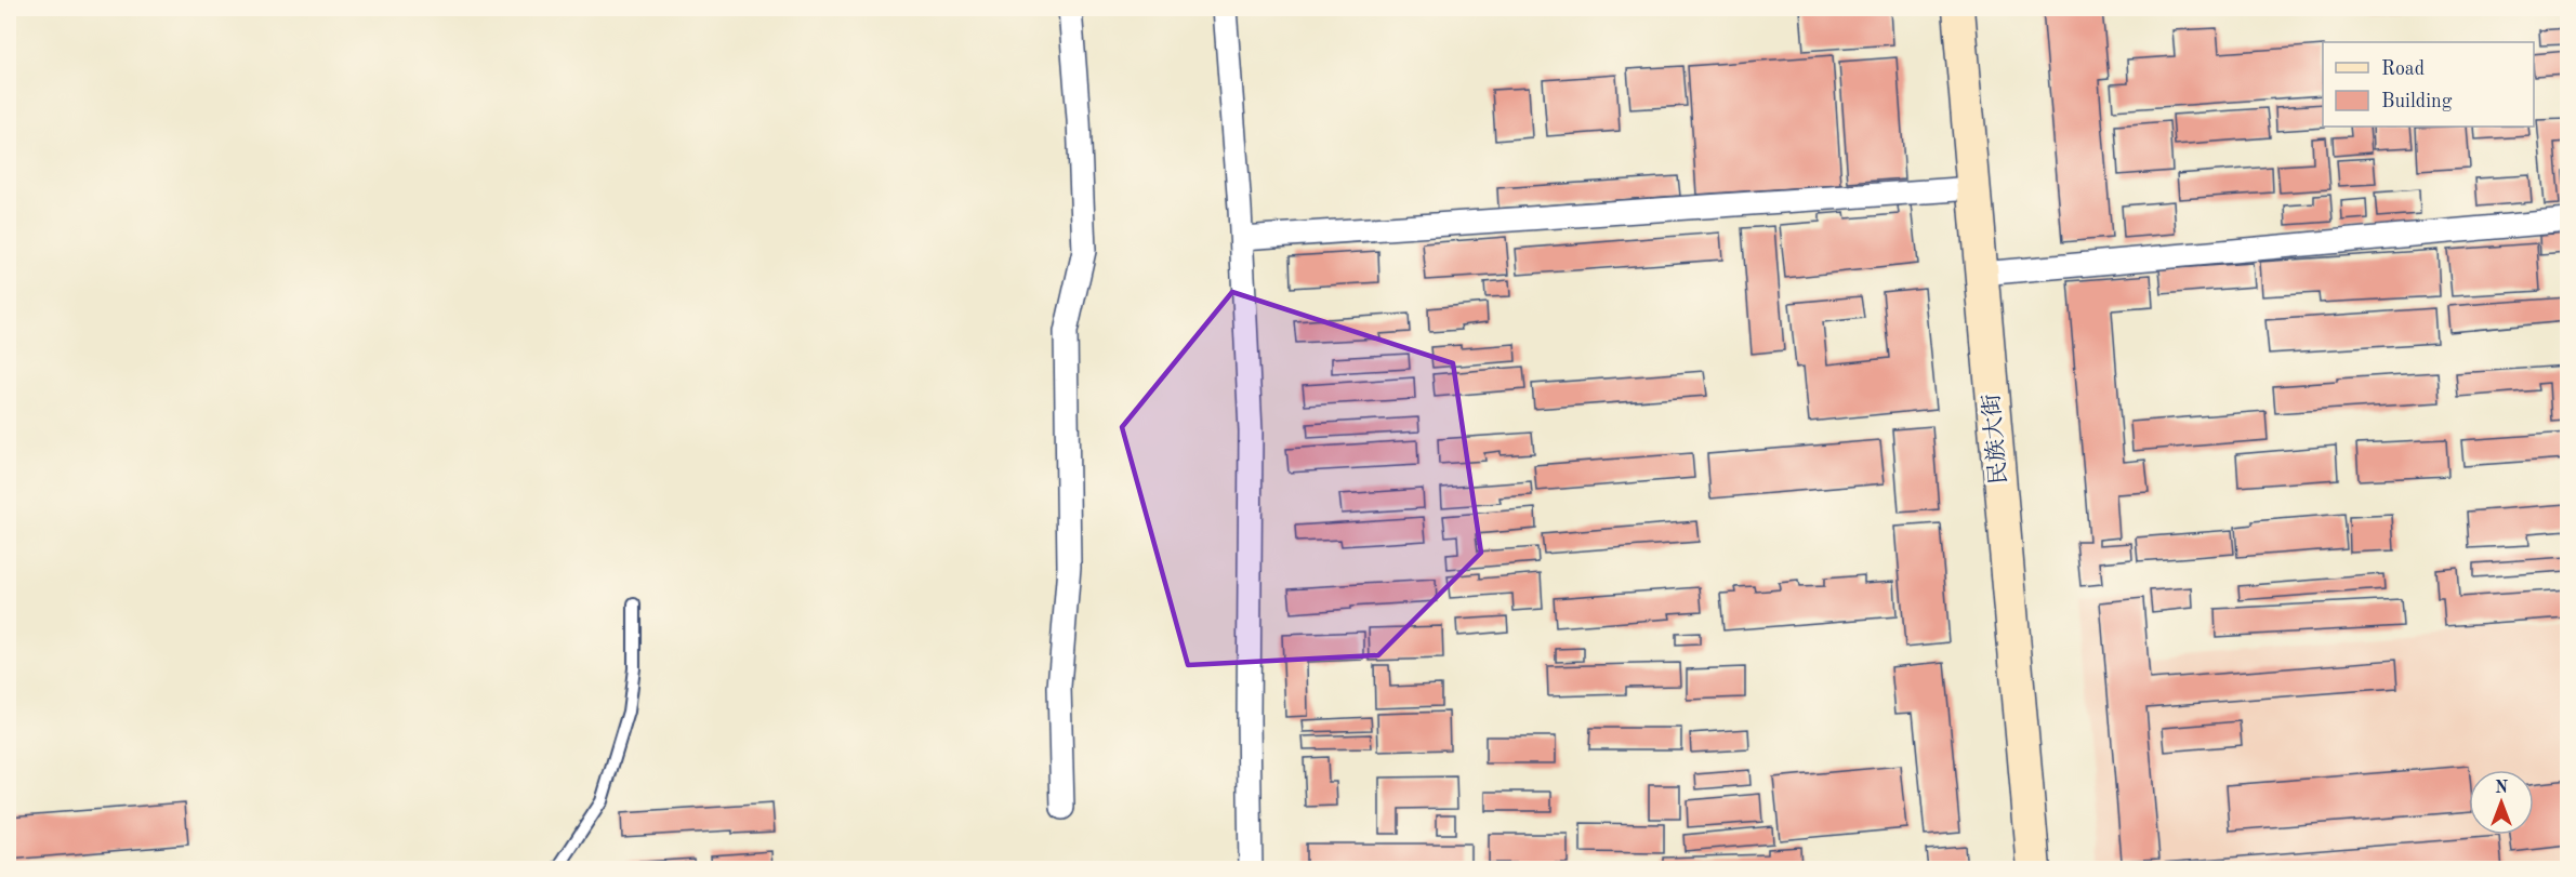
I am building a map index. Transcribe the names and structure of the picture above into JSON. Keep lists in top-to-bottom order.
{
  "streets": {
    "main road": ["民族大街"]
  },
  "legend": ["Road", "Building"],
  "north": "top"
}
